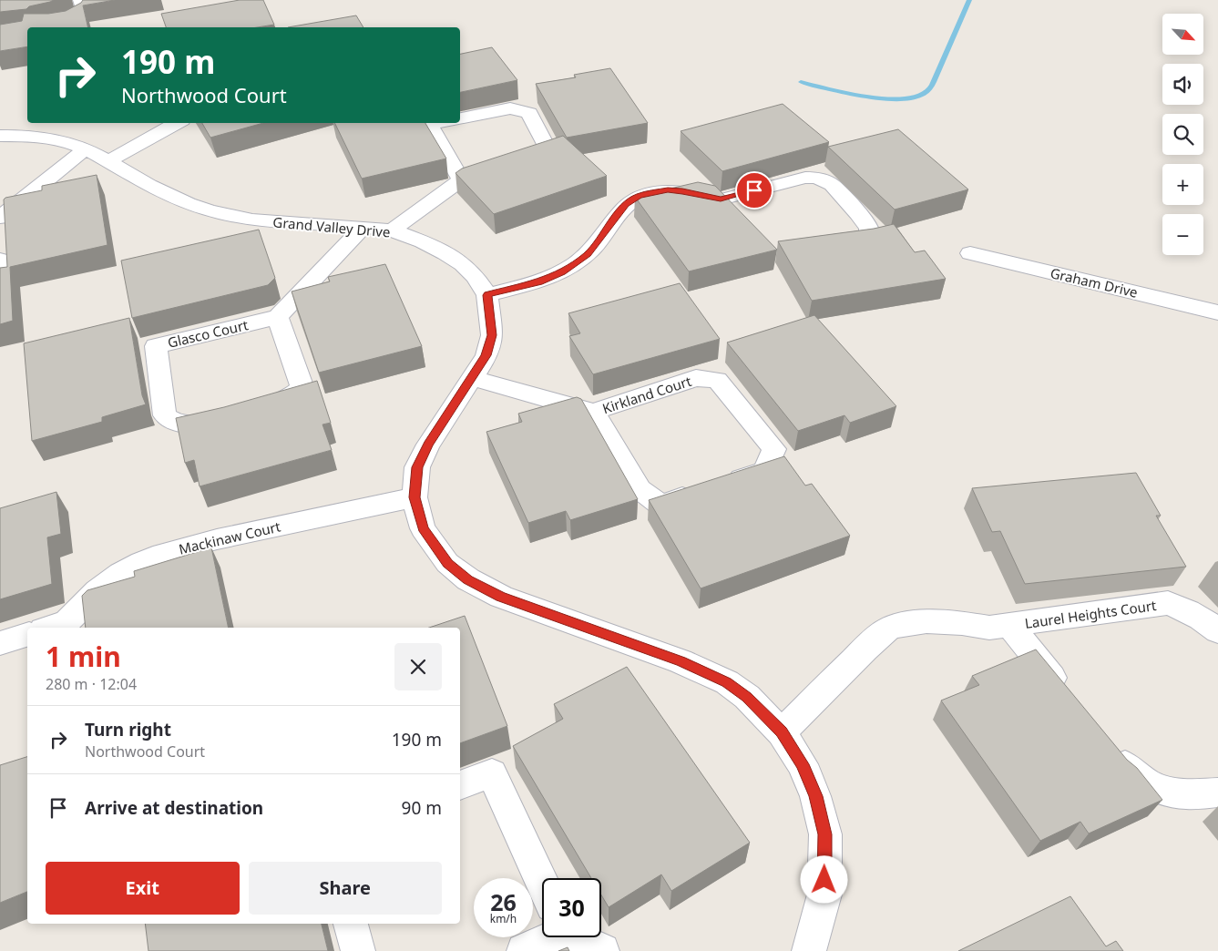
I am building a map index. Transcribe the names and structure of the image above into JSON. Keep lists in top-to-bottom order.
{
  "streets": {
    "street": [
      "Grand Valley Drive",
      "Graham Drive",
      "Glasco Court",
      "Kirkland Court",
      "Mackinaw Court",
      "Laurel Heights Court"
    ]
  },
  "crossings": [
    ["Grand Valley Drive", "Kirkland Court"],
    ["Grand Valley Drive", "Mackinaw Court"],
    ["Grand Valley Drive", "Laurel Heights Court"]
  ],
  "north": "bottom right",
  "page": {
    "map_buttons": ["+", "−"],
    "turn": ["190 m", "Northwood Court"],
    "heading": ["1 min", "280 m · 12:04"],
    "list": [
      {
        "name": "Turn right",
        "note": "Northwood Court",
        "value": "190 m"
      },
      {
        "name": "Arrive at destination",
        "value": "90 m"
      }
    ],
    "buttons": ["Exit", "Share"],
    "speed": "26 km/h",
    "limit": "30"
  }
}
